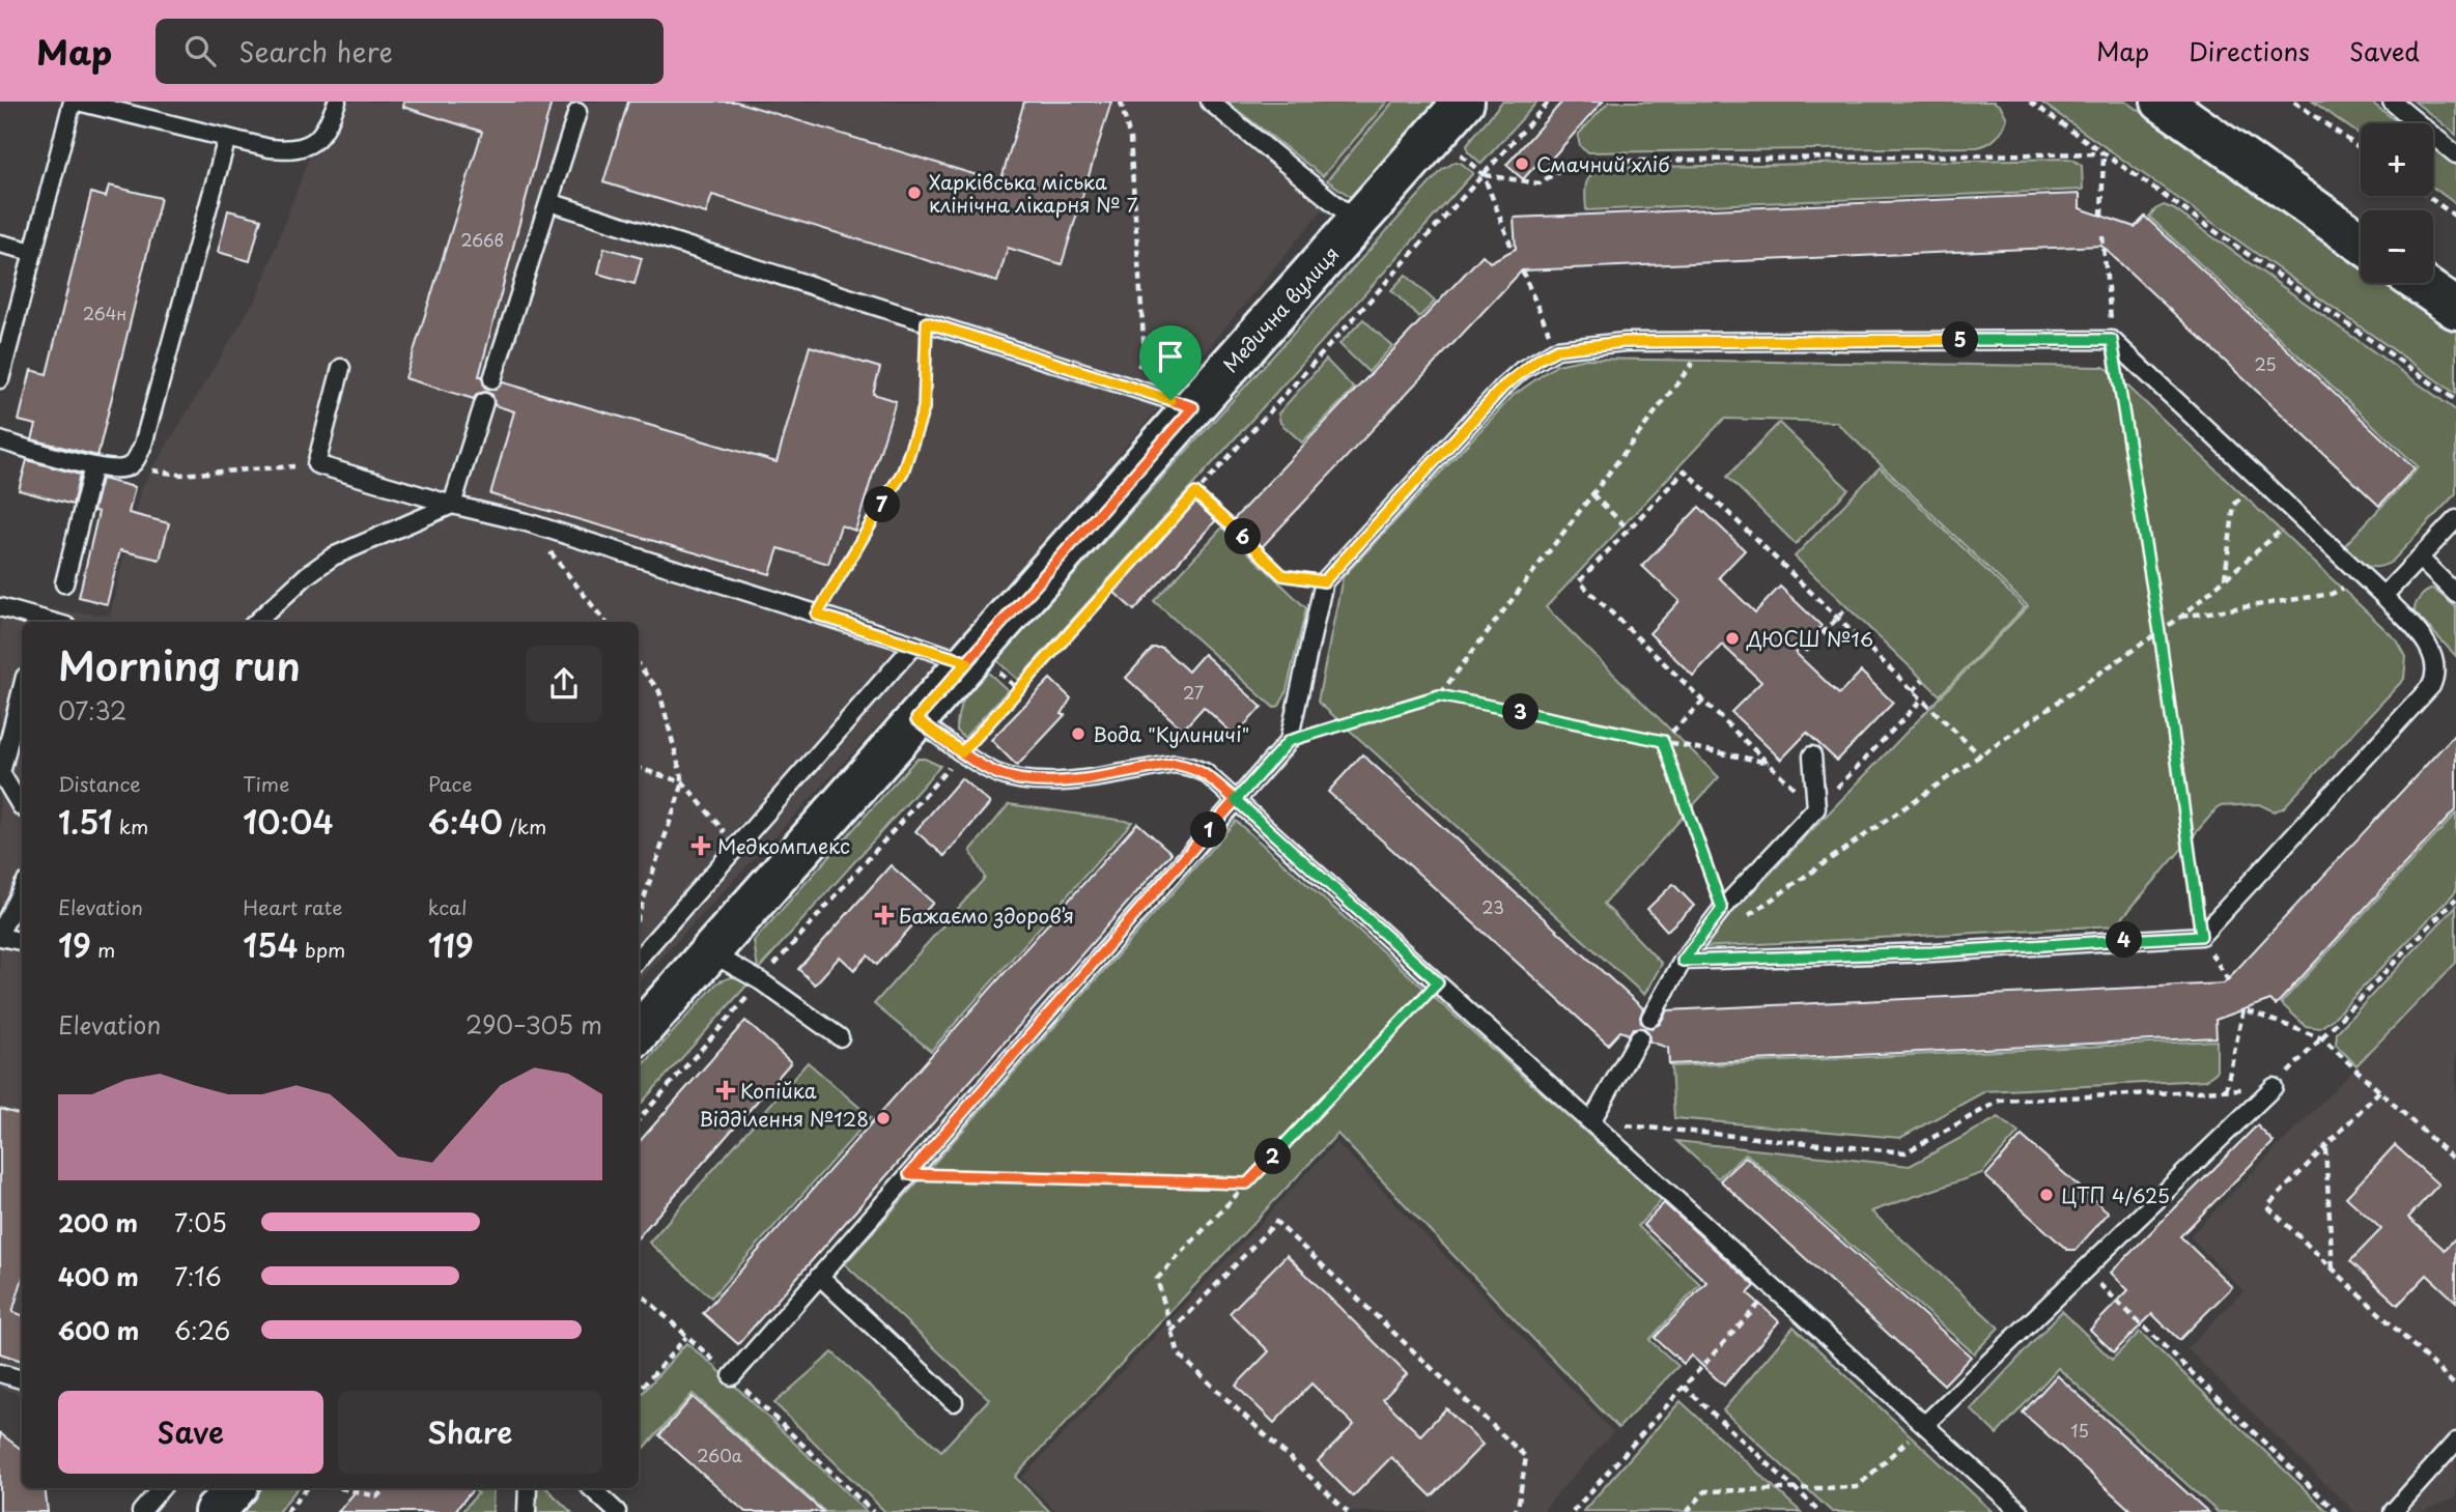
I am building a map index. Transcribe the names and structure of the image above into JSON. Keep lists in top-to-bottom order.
{
  "streets": {
    "street": ["Медична вулиця"]
  },
  "places": {
    "other": [
      "Смачний хліб",
      "Харківська міська клінічна лікарня № 7",
      "ДЮСШ №16",
      "Вода \"Кулиничі\"",
      "Відділення №128",
      "ЦТП 4/625"
    ],
    "health": ["Медкомплекс", "Бажаємо здоровʼя", "Копійка"]
  },
  "house_numbers": [
    "266в",
    "264н",
    "25",
    "27",
    "23",
    "15",
    "260а"
  ],
  "page": {
    "header": "Map",
    "search": "Search here",
    "nav": ["Map", "Directions", "Saved"],
    "map_buttons": ["+", "−"],
    "pins": [
      "5",
      "7",
      "6",
      "3",
      "1",
      "4",
      "2"
    ],
    "heading": ["Morning run", "07:32"],
    "stats": [
      ["Distance", "1.51 km"],
      ["Time", "10:04"],
      ["Pace", "6:40 /km"],
      ["Elevation", "19 m"],
      ["Heart rate", "154 bpm"],
      ["kcal", "119"]
    ],
    "chart": ["Elevation", "290–305 m"],
    "list": [
      {
        "name": "200 m",
        "note": "7:05"
      },
      {
        "name": "400 m",
        "note": "7:16"
      },
      {
        "name": "600 m",
        "note": "6:26"
      }
    ],
    "buttons": ["Save", "Share"]
  }
}
